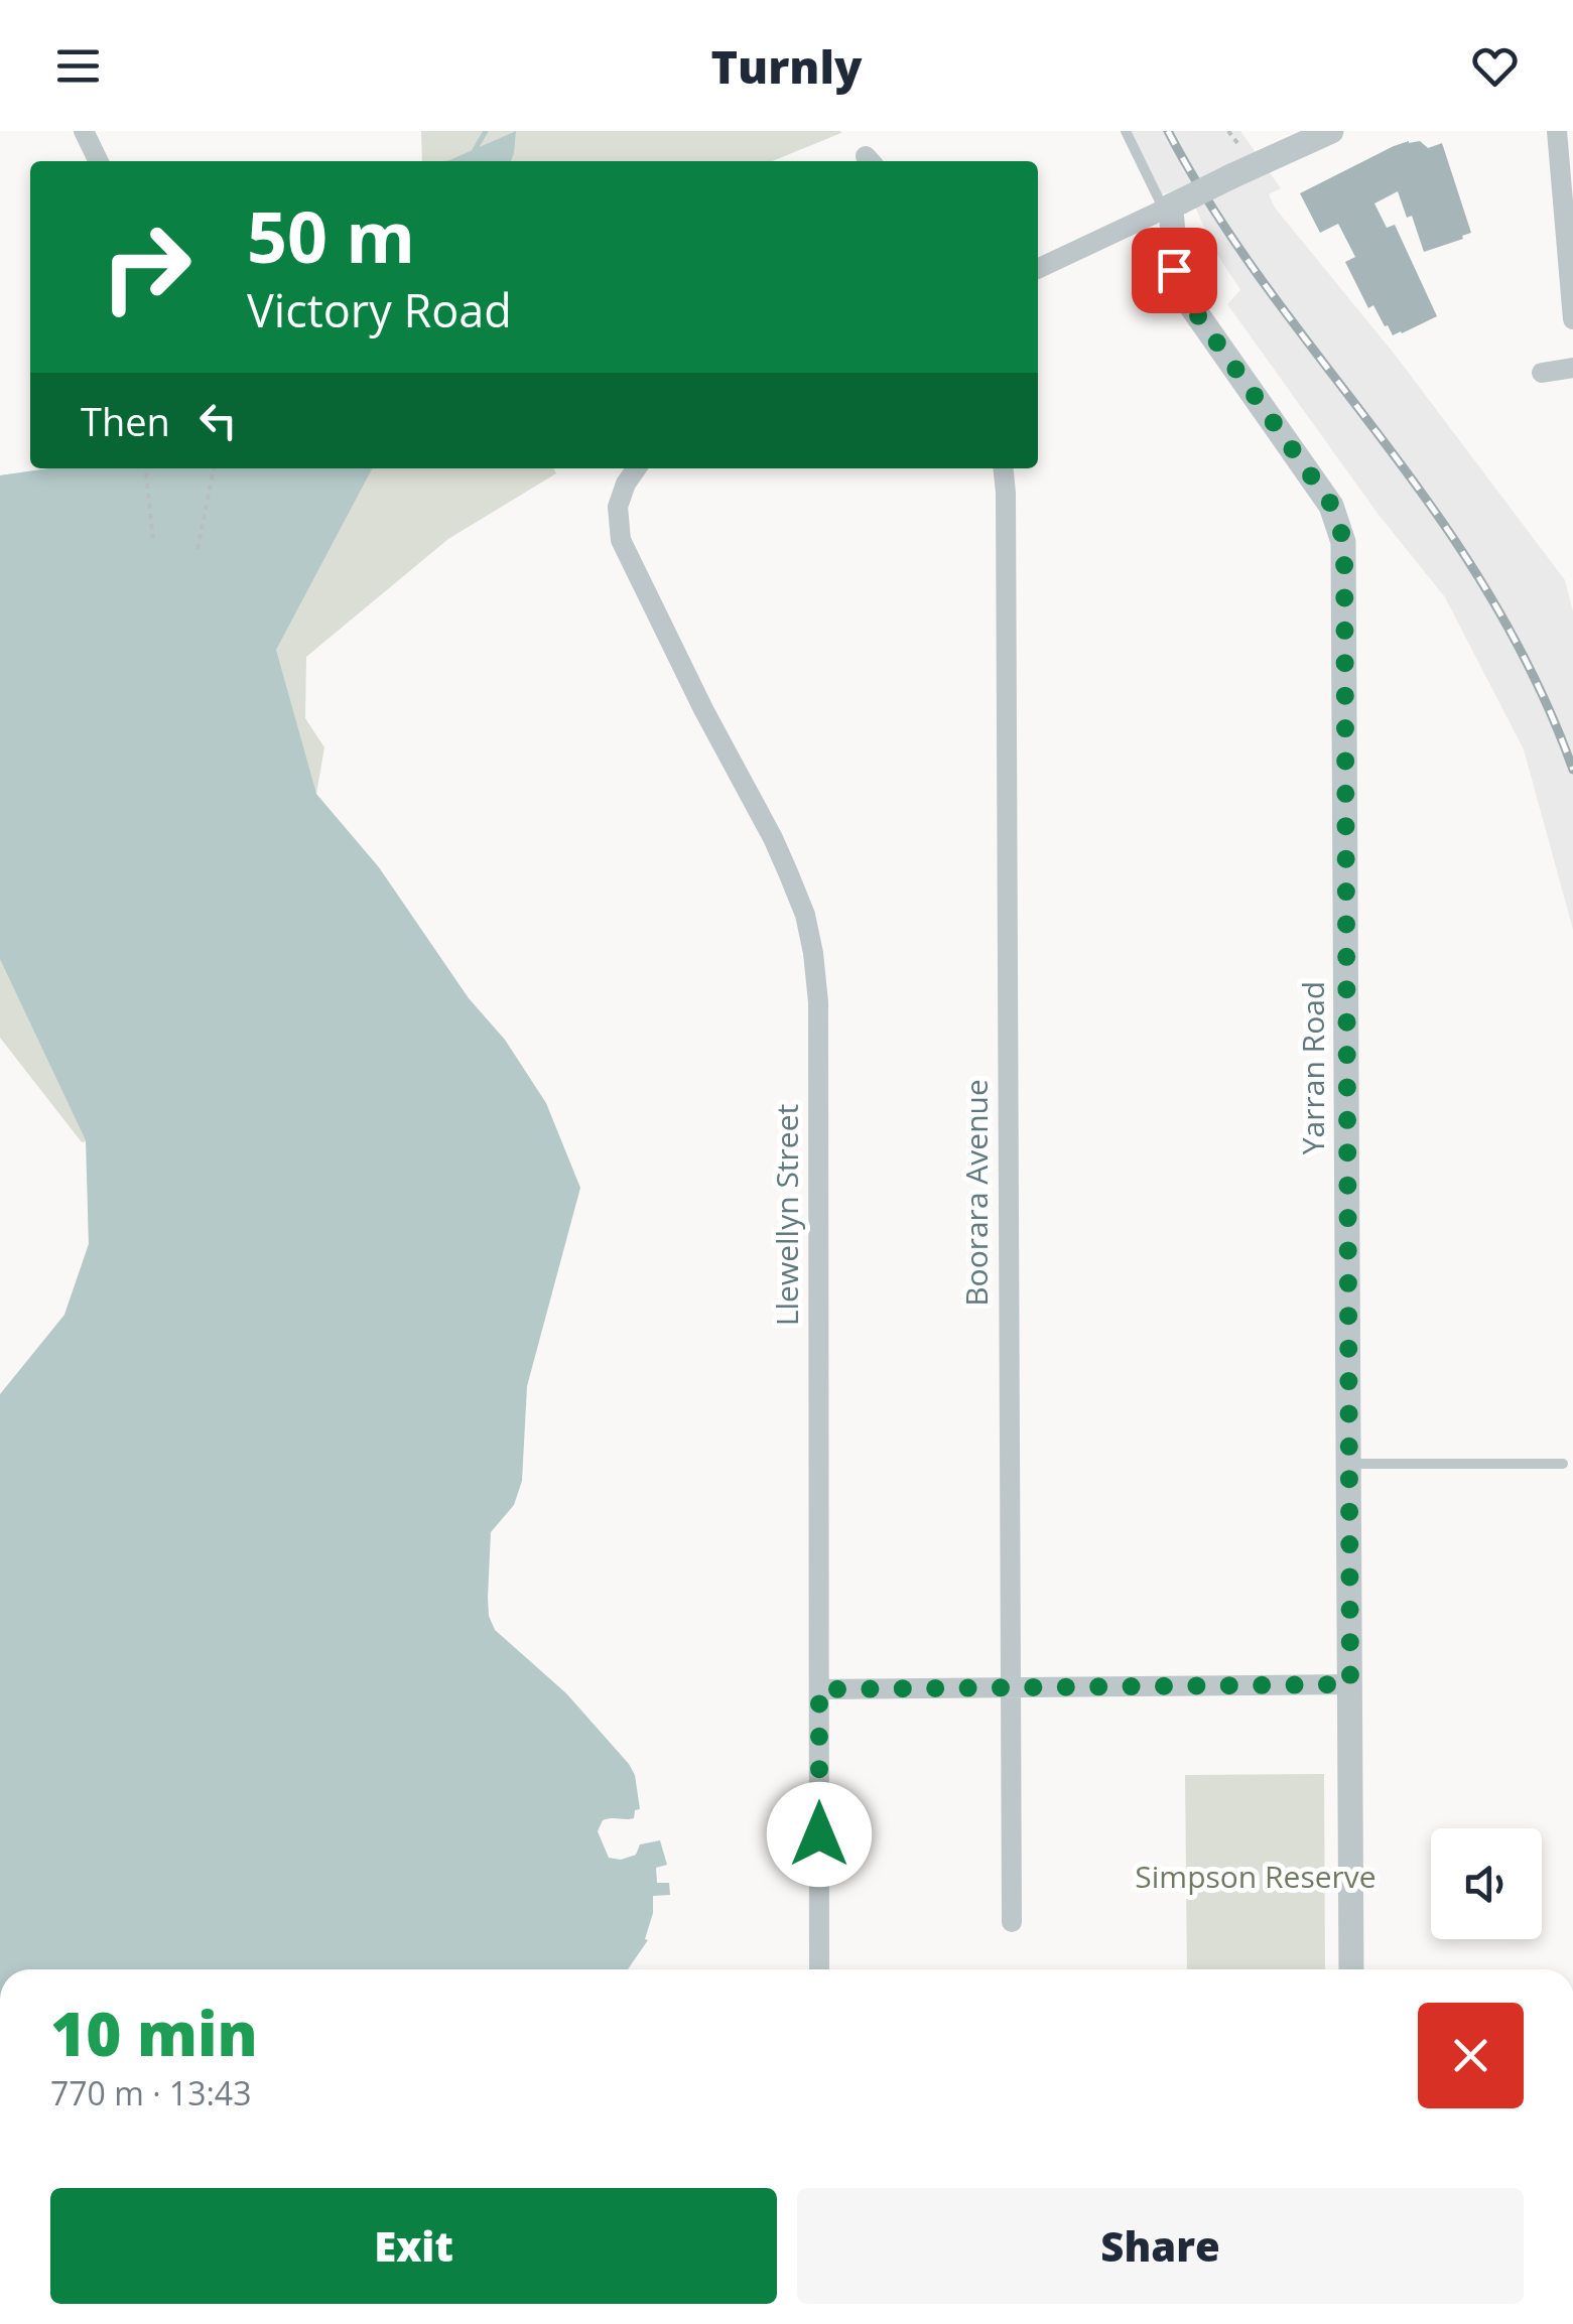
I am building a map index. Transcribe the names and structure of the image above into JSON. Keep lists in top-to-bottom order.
{
  "streets": {
    "street": ["Yarran Road", "Boorara Avenue", "Llewellyn Street"]
  },
  "parks": ["Simpson Reserve"],
  "page": {
    "header": "Turnly",
    "turn": ["50 m", "Victory Road"],
    "then": "Then",
    "heading": ["10 min", "770 m · 13:43"],
    "buttons": ["Exit", "Share"]
  }
}
